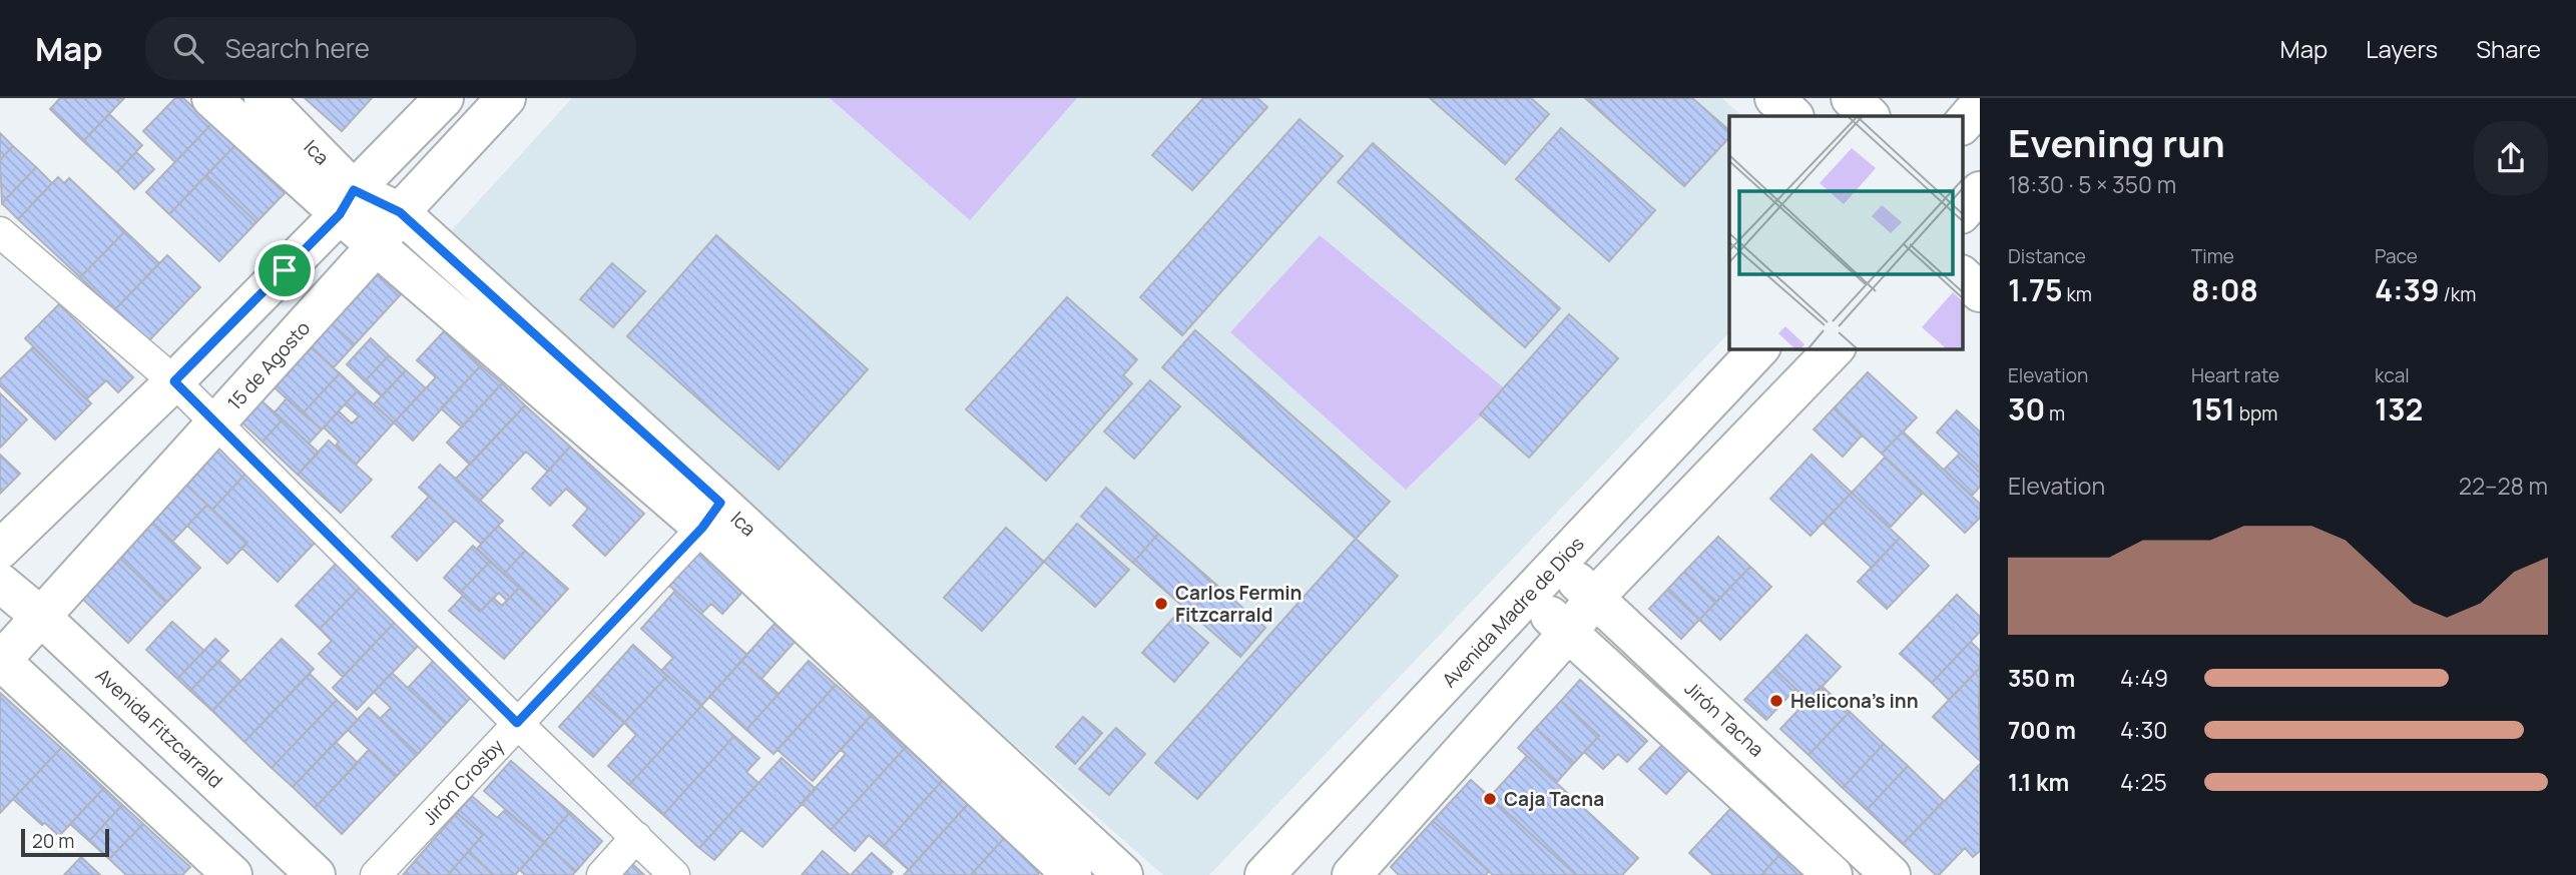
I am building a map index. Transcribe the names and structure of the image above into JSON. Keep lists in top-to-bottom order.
{
  "streets": {
    "street": [
      "Ica",
      "15 de Agosto",
      "Avenida Madre de Dios",
      "Jirón Tacna",
      "Avenida Fitzcarrald",
      "Jirón Crosby"
    ]
  },
  "crossings": [
    ["Ica", "15 de Agosto"],
    ["Ica", "Jirón Crosby"],
    ["15 de Agosto", "Avenida Fitzcarrald"],
    ["Avenida Madre de Dios", "Jirón Tacna"]
  ],
  "places": ["Carlos Fermin Fitzcarrald", "Helicona's inn", "Caja Tacna"],
  "scale_bar": "20 m",
  "page": {
    "header": "Map",
    "search": "Search here",
    "nav": ["Map", "Layers", "Share"],
    "heading": ["Evening run", "18:30 · 5 × 350 m"],
    "stats": [
      ["Distance", "1.75 km"],
      ["Time", "8:08"],
      ["Pace", "4:39 /km"],
      ["Elevation", "30 m"],
      ["Heart rate", "151 bpm"],
      ["kcal", "132"]
    ],
    "chart": ["Elevation", "22–28 m"],
    "list": [
      {
        "name": "350 m",
        "note": "4:49"
      },
      {
        "name": "700 m",
        "note": "4:30"
      },
      {
        "name": "1.1 km",
        "note": "4:25"
      }
    ],
    "scale": "20 m"
  }
}
